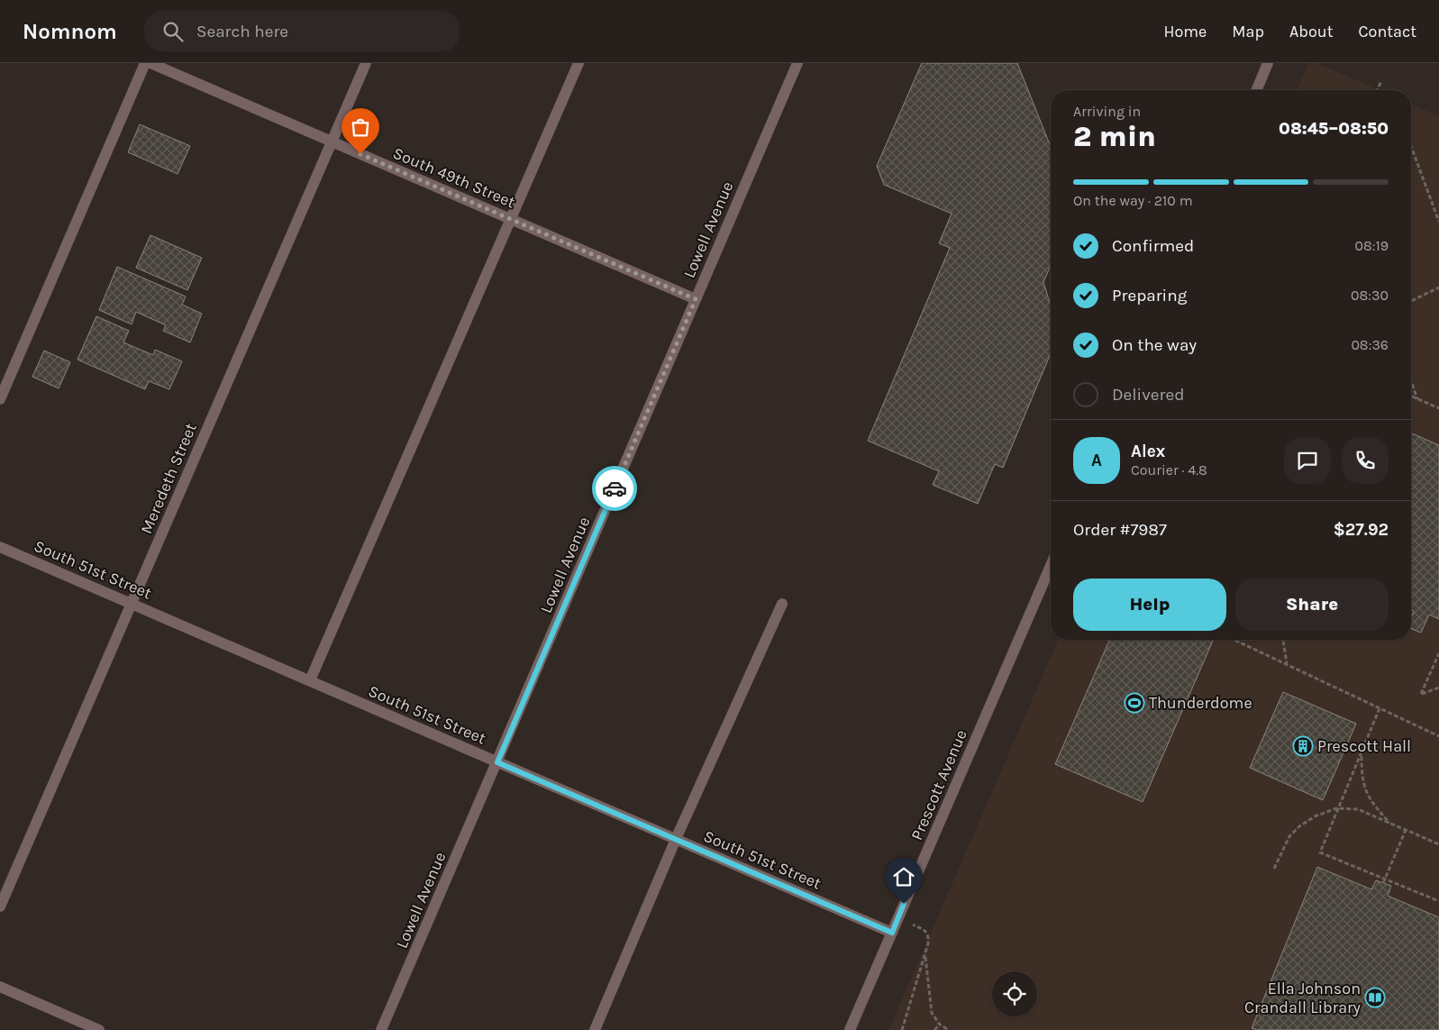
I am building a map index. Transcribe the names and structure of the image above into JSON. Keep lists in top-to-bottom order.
{
  "streets": {
    "street": [
      "South 49th Street",
      "Lowell Avenue",
      "Meredeth Street",
      "South 51st Street",
      "Prescott Avenue"
    ]
  },
  "crossings": [
    ["South 49th Street", "Lowell Avenue"],
    ["South 49th Street", "Meredeth Street"],
    ["Lowell Avenue", "South 51st Street"],
    ["Meredeth Street", "South 51st Street"],
    ["South 51st Street", "Prescott Avenue"]
  ],
  "places": {
    "sports": ["Thunderdome"],
    "building": ["Prescott Hall"],
    "library": ["Ella Johnson Crandall Library"]
  },
  "page": {
    "header": "Nomnom",
    "search": "Search here",
    "nav": [
      "Home",
      "Map",
      "About",
      "Contact"
    ],
    "heading": ["2 min", "Arriving in", "08:45–08:50"],
    "panel": [
      "Alex",
      "Courier · 4.8",
      "Order #7987",
      "$27.92"
    ],
    "bar": "On the way · 210 m",
    "list": [
      ["Confirmed", "08:19"],
      ["Preparing", "08:30"],
      ["On the way", "08:36"],
      "Delivered"
    ],
    "round": "A",
    "buttons": ["Help", "Share"]
  }
}
